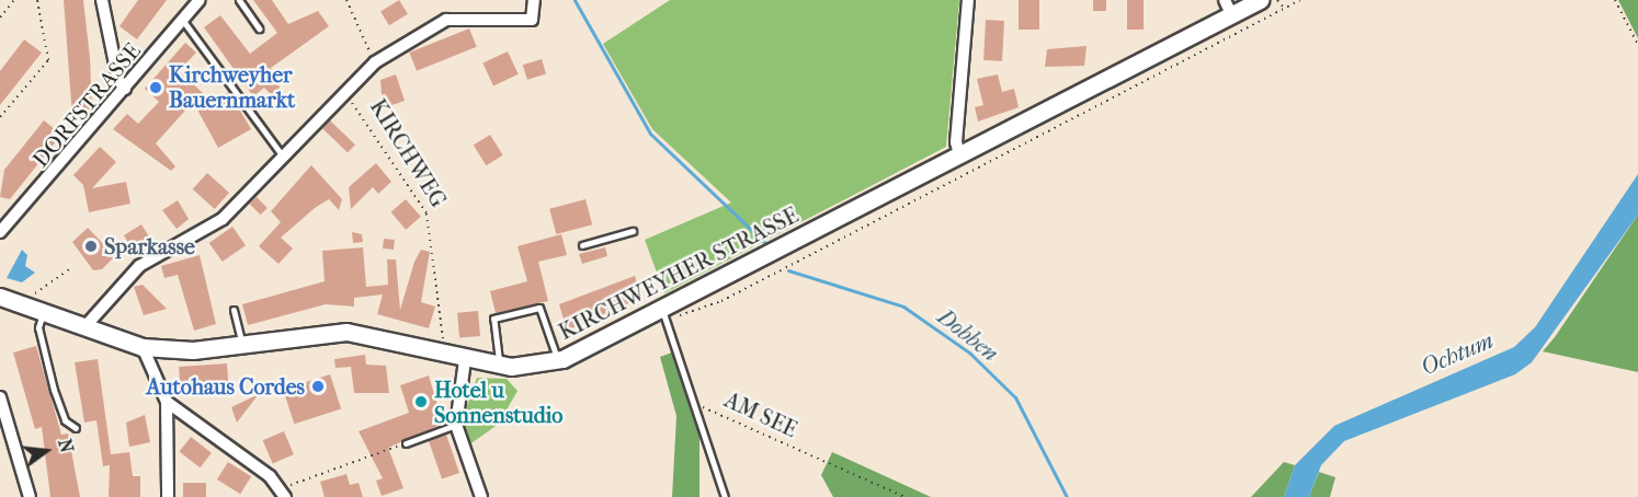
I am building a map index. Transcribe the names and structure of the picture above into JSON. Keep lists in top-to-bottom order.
{
  "streets": {
    "main road": ["KIRCHWEYHER STRASSE"],
    "street": ["DORFSTRASSE"],
    "lane": ["AM SEE"],
    "path": ["KIRCHWEG"]
  },
  "crossings": [
    ["KIRCHWEG", "KIRCHWEYHER STRASSE"],
    ["KIRCHWEYHER STRASSE", "AM SEE"]
  ],
  "water": ["Dobben", "Ochtum"],
  "places": [
    "Kirchweyher Bauernmarkt",
    "Sparkasse",
    "Autohaus Cordes",
    "Hotel u Sonnenstudio"
  ],
  "north": "right"
}
